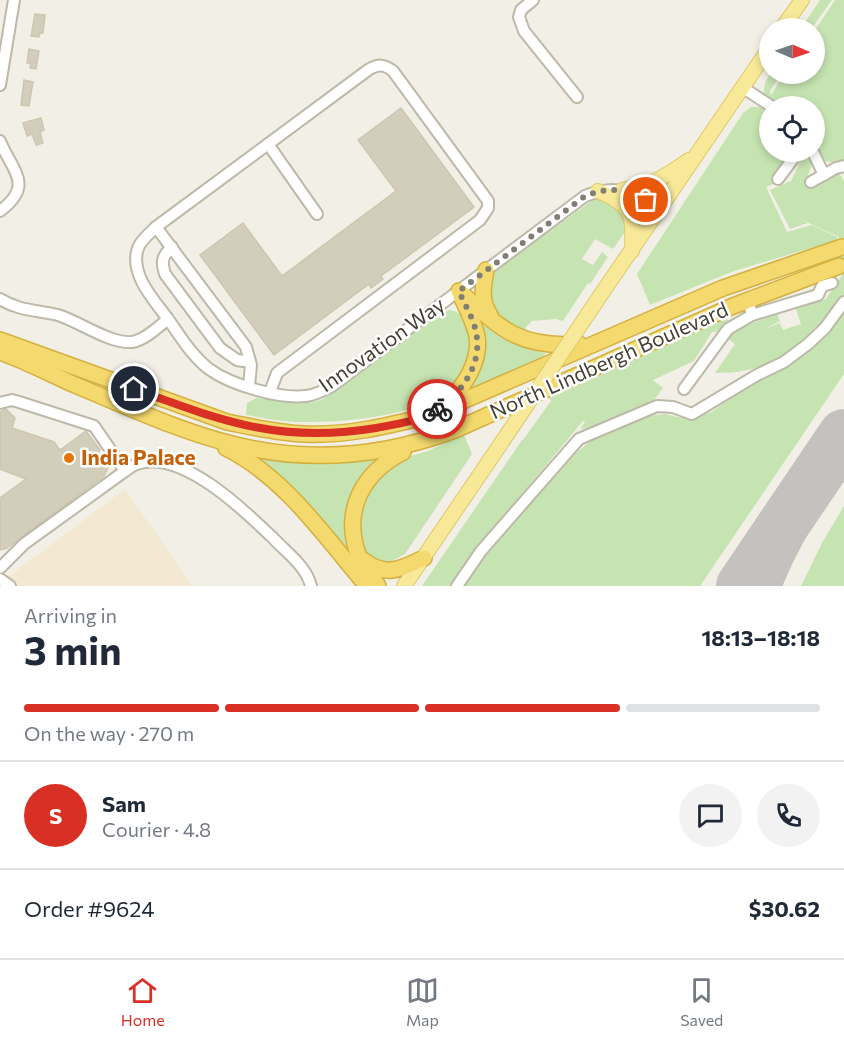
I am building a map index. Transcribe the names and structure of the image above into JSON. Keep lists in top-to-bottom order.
{
  "streets": {
    "highway": ["North Lindbergh Boulevard"],
    "street": ["Innovation Way"]
  },
  "places": ["India Palace"],
  "north": "right",
  "page": {
    "heading": ["3 min", "Arriving in", "18:13–18:18"],
    "panel": [
      "Sam",
      "Courier · 4.8",
      "Order #9624",
      "$30.62"
    ],
    "bar": "On the way · 270 m",
    "round": "S",
    "tabs": ["Home", "Map", "Saved"]
  }
}
